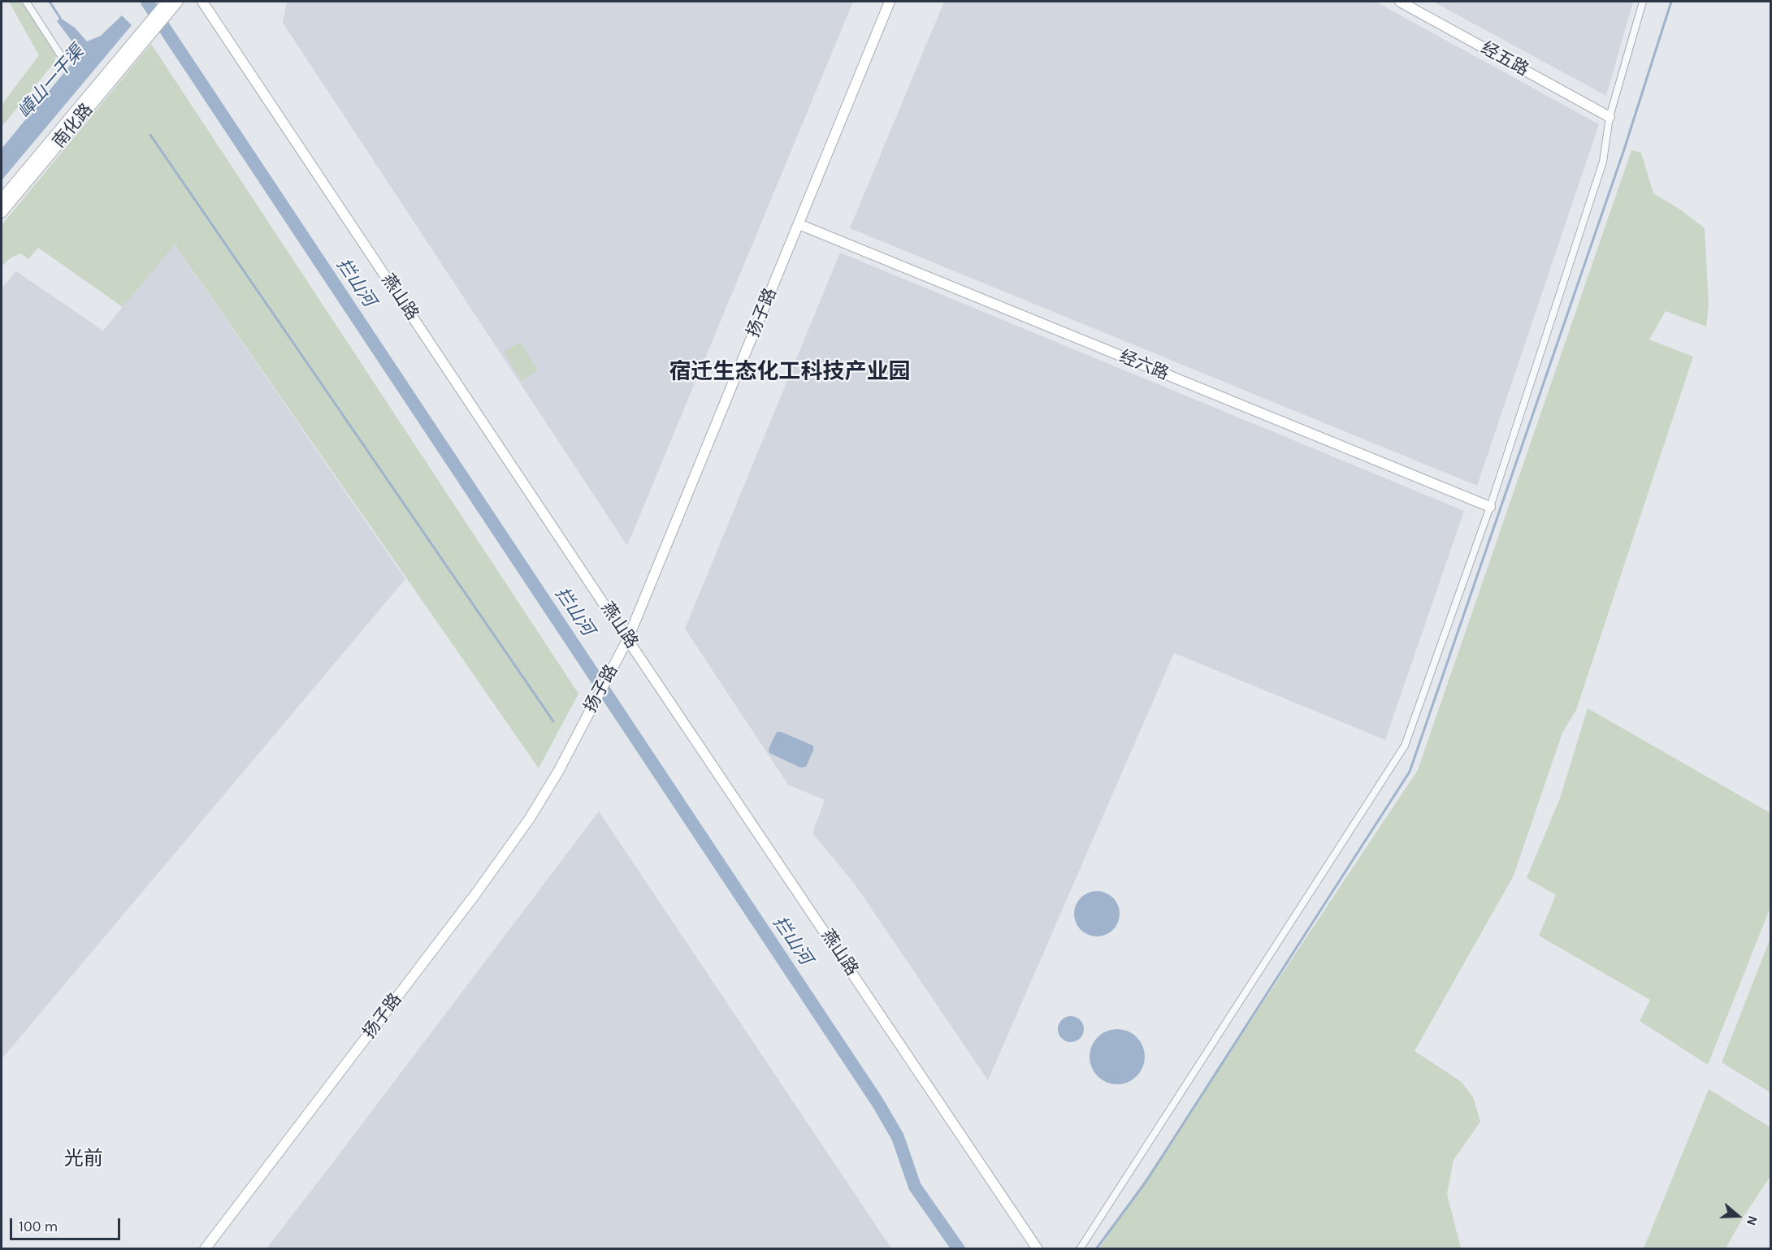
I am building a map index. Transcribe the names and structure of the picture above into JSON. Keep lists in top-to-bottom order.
{
  "streets": {
    "street": [
      "经五路",
      "南化路",
      "燕山路",
      "扬子路",
      "经六路"
    ]
  },
  "crossings": [
    ["燕山路", "扬子路"],
    ["扬子路", "经六路"]
  ],
  "districts": ["宿迁生态化工科技产业园", "光前"],
  "water": ["嶂山一干渠", "拦山河"],
  "scale_bar": "100 m",
  "north": "right"
}
